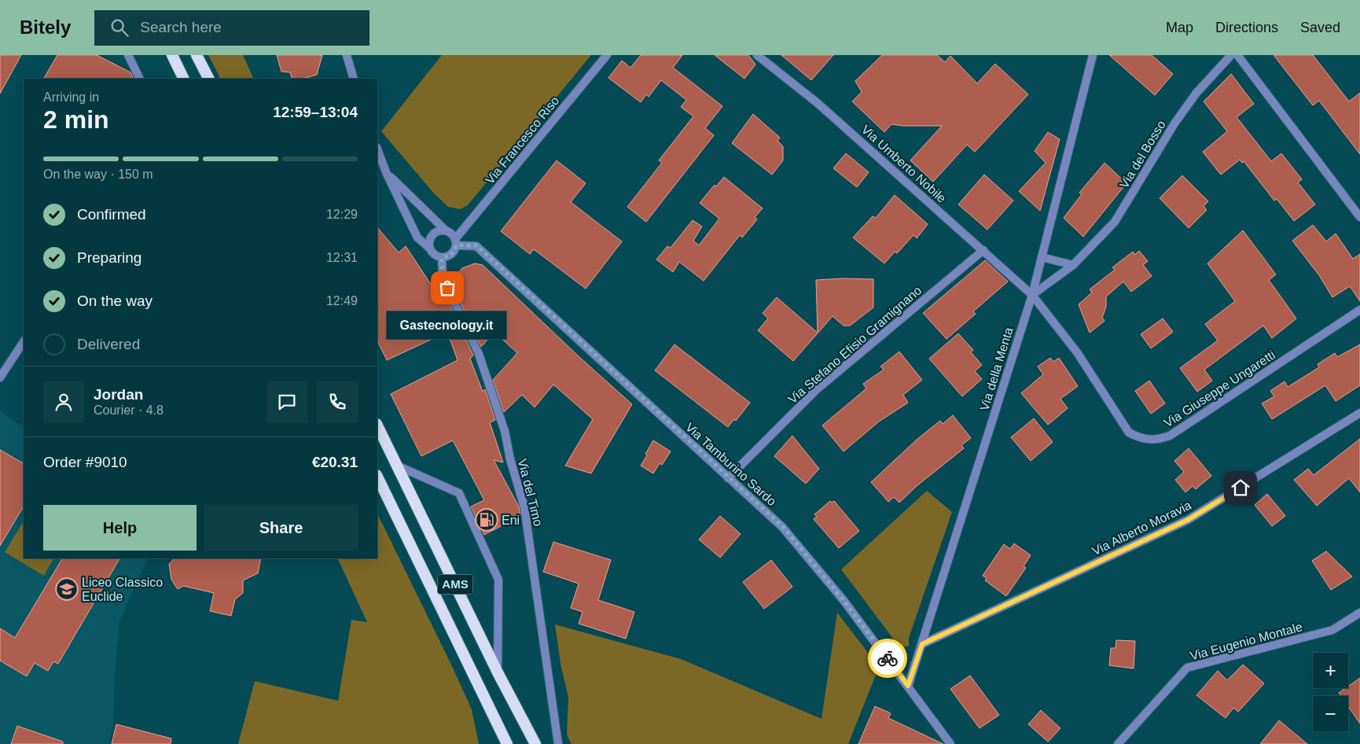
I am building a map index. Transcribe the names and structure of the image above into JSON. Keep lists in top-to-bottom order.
{
  "streets": {
    "highway": ["AMS"],
    "street": [
      "Via Francesco Riso",
      "Via del Bosso",
      "Via Umberto Nobile",
      "Via Stefano Efisio Gramignano",
      "Via della Menta",
      "Via Giuseppe Ungaretti",
      "Via Tamburino Sardo",
      "Via del Timo",
      "Via Alberto Moravia",
      "Via Eugenio Montale"
    ]
  },
  "crossings": [
    ["Via Francesco Riso", "Via Tamburino Sardo"],
    ["Via Francesco Riso", "Via del Timo"],
    ["Via del Bosso", "Via Umberto Nobile"],
    ["Via del Bosso", "Via della Menta"],
    ["Via del Bosso", "Via Giuseppe Ungaretti"],
    ["Via Umberto Nobile", "Via Stefano Efisio Gramignano"],
    ["Via Umberto Nobile", "Via della Menta"],
    ["Via Umberto Nobile", "Via Giuseppe Ungaretti"],
    ["Via Stefano Efisio Gramignano", "Via Tamburino Sardo"],
    ["Via della Menta", "Via Giuseppe Ungaretti"],
    ["Via della Menta", "Via Tamburino Sardo"],
    ["Via della Menta", "Via Alberto Moravia"],
    ["Via Tamburino Sardo", "Via del Timo"]
  ],
  "places": {
    "other": ["Gastecnology.it"],
    "fuel station": ["Eni"],
    "school or university": ["Liceo Classico Euclide"]
  },
  "page": {
    "header": "Bitely",
    "search": "Search here",
    "nav": ["Map", "Directions", "Saved"],
    "heading": ["2 min", "Arriving in", "12:59–13:04"],
    "panel": [
      "Jordan",
      "Courier · 4.8",
      "Order #9010",
      "€20.31"
    ],
    "bar": "On the way · 150 m",
    "list": [
      ["Confirmed", "12:29"],
      ["Preparing", "12:31"],
      ["On the way", "12:49"],
      "Delivered"
    ],
    "bubble": "Gastecnology.it",
    "buttons": ["Help", "Share"],
    "map_buttons": ["+", "−"]
  }
}
